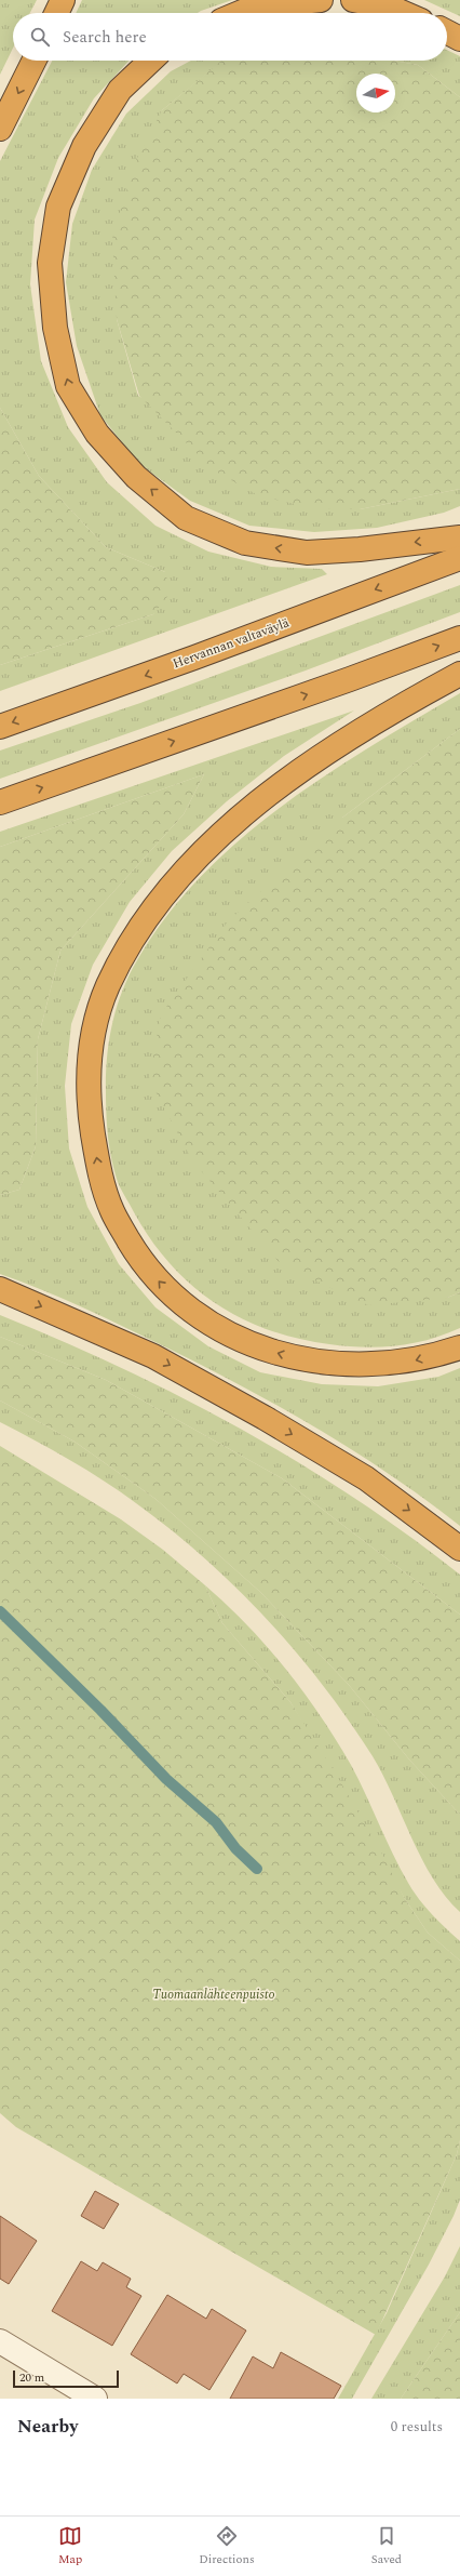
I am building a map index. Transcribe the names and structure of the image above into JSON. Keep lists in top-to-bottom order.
{
  "streets": {
    "highway": ["Hervannan valtaväylä"]
  },
  "parks": ["Tuomaanlähteenpuisto"],
  "scale_bar": "20 m",
  "north": "right",
  "page": {
    "search": "Search here",
    "scale": "20 m",
    "heading": ["Nearby", "0 results"],
    "nav": ["Map", "Directions", "Saved"]
  }
}
